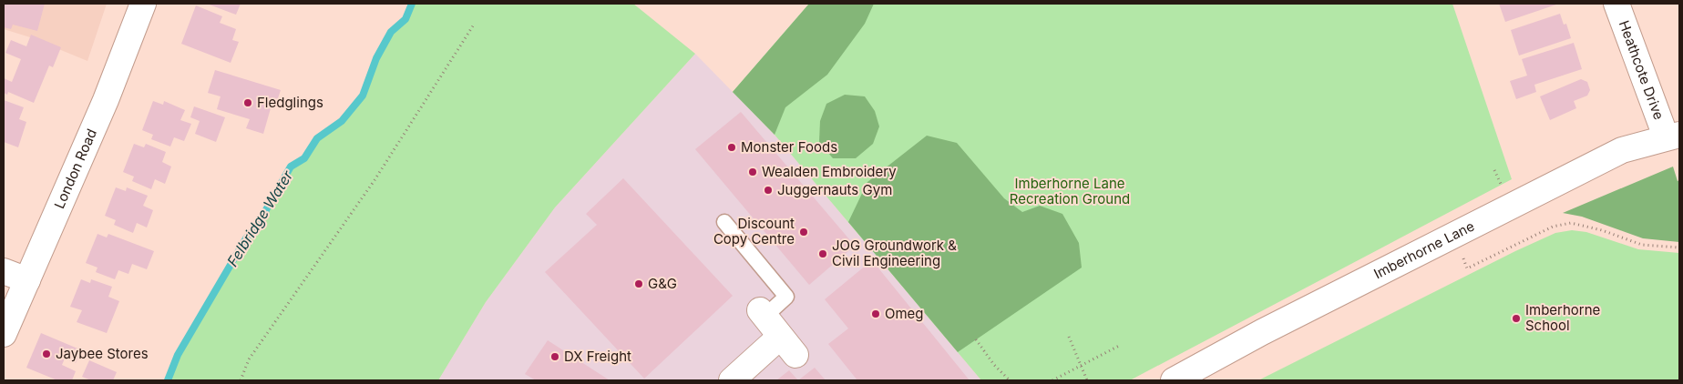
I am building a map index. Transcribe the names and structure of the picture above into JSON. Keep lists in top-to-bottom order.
{
  "streets": {
    "main road": ["Heathcote Drive", "London Road", "Imberhorne Lane"]
  },
  "crossings": [
    ["Heathcote Drive", "Imberhorne Lane"]
  ],
  "water": ["Felbridge Water"],
  "parks": ["Imberhorne Lane Recreation Ground"],
  "places": [
    "Fledglings",
    "Monster Foods",
    "Wealden Embroidery",
    "Juggernauts Gym",
    "Discount Copy Centre",
    "JOG Groundwork & Civil Engineering",
    "G&G",
    "Omeg",
    "Imberhorne School",
    "Jaybee Stores",
    "DX Freight"
  ]
}
